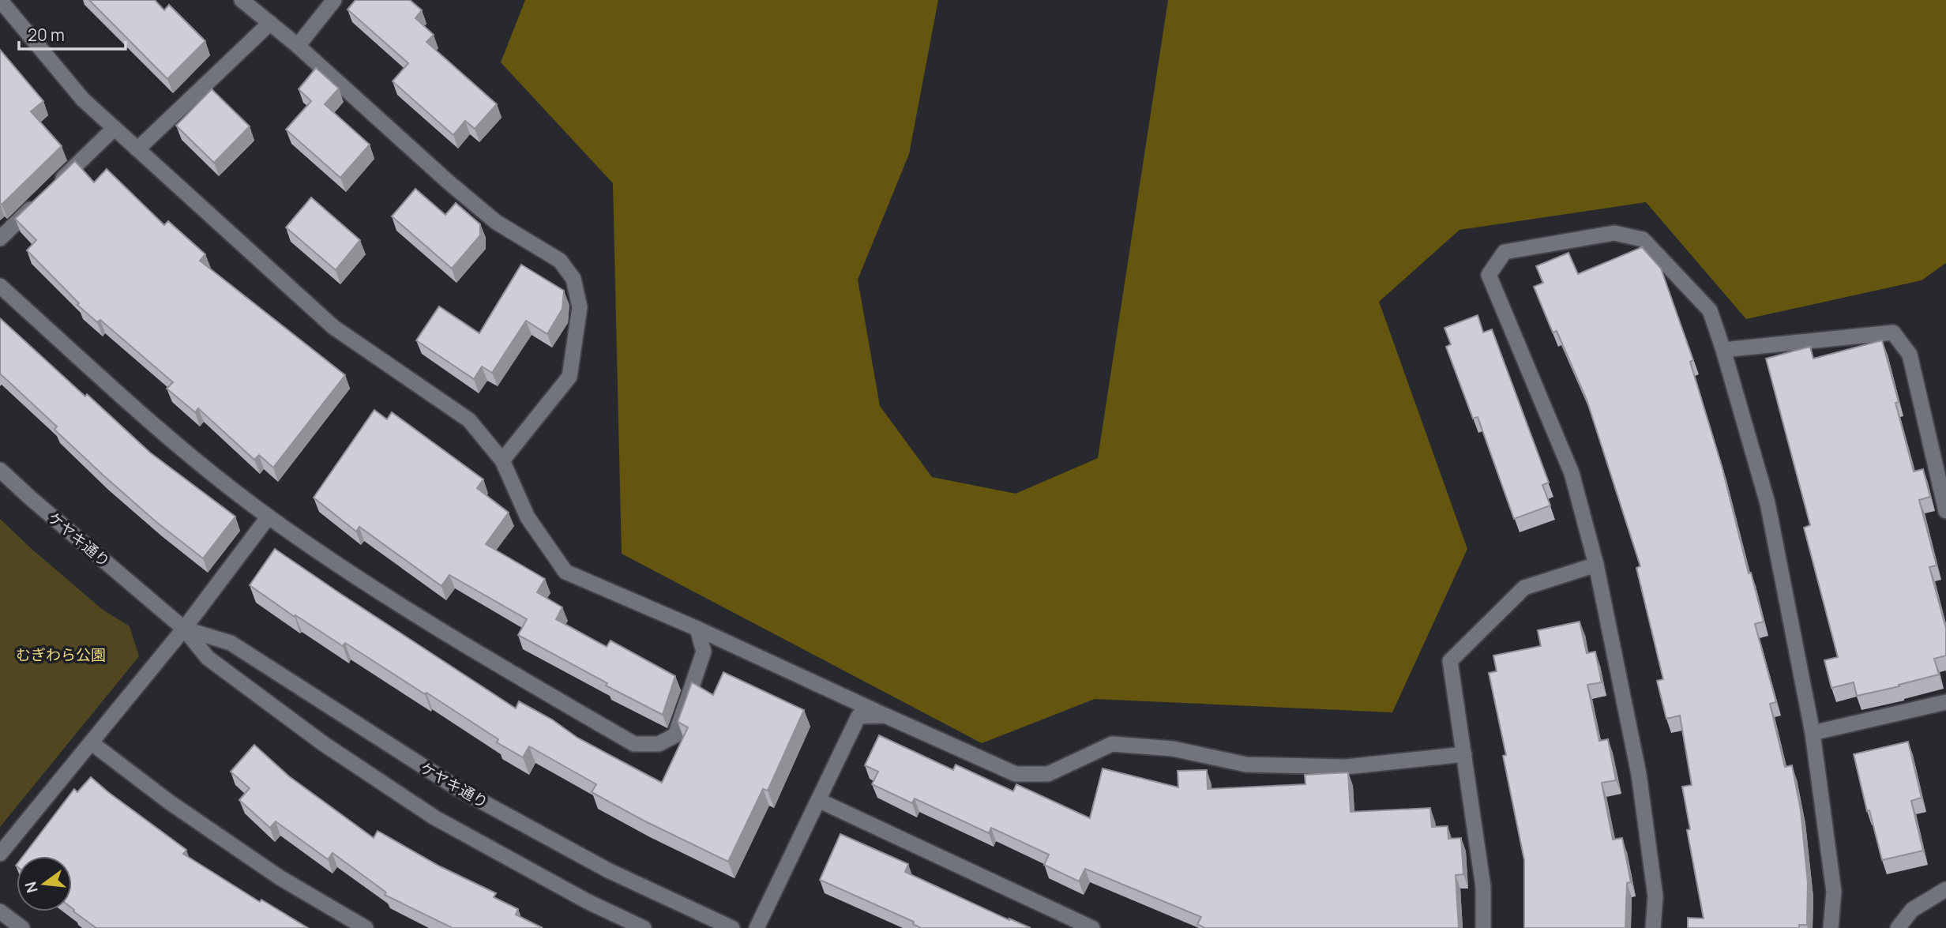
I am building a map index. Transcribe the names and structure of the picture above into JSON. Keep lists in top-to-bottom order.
{
  "streets": {
    "street": ["ケヤキ通り"]
  },
  "parks": ["むぎわら公園"],
  "scale_bar": "20 m",
  "north": "left"
}
